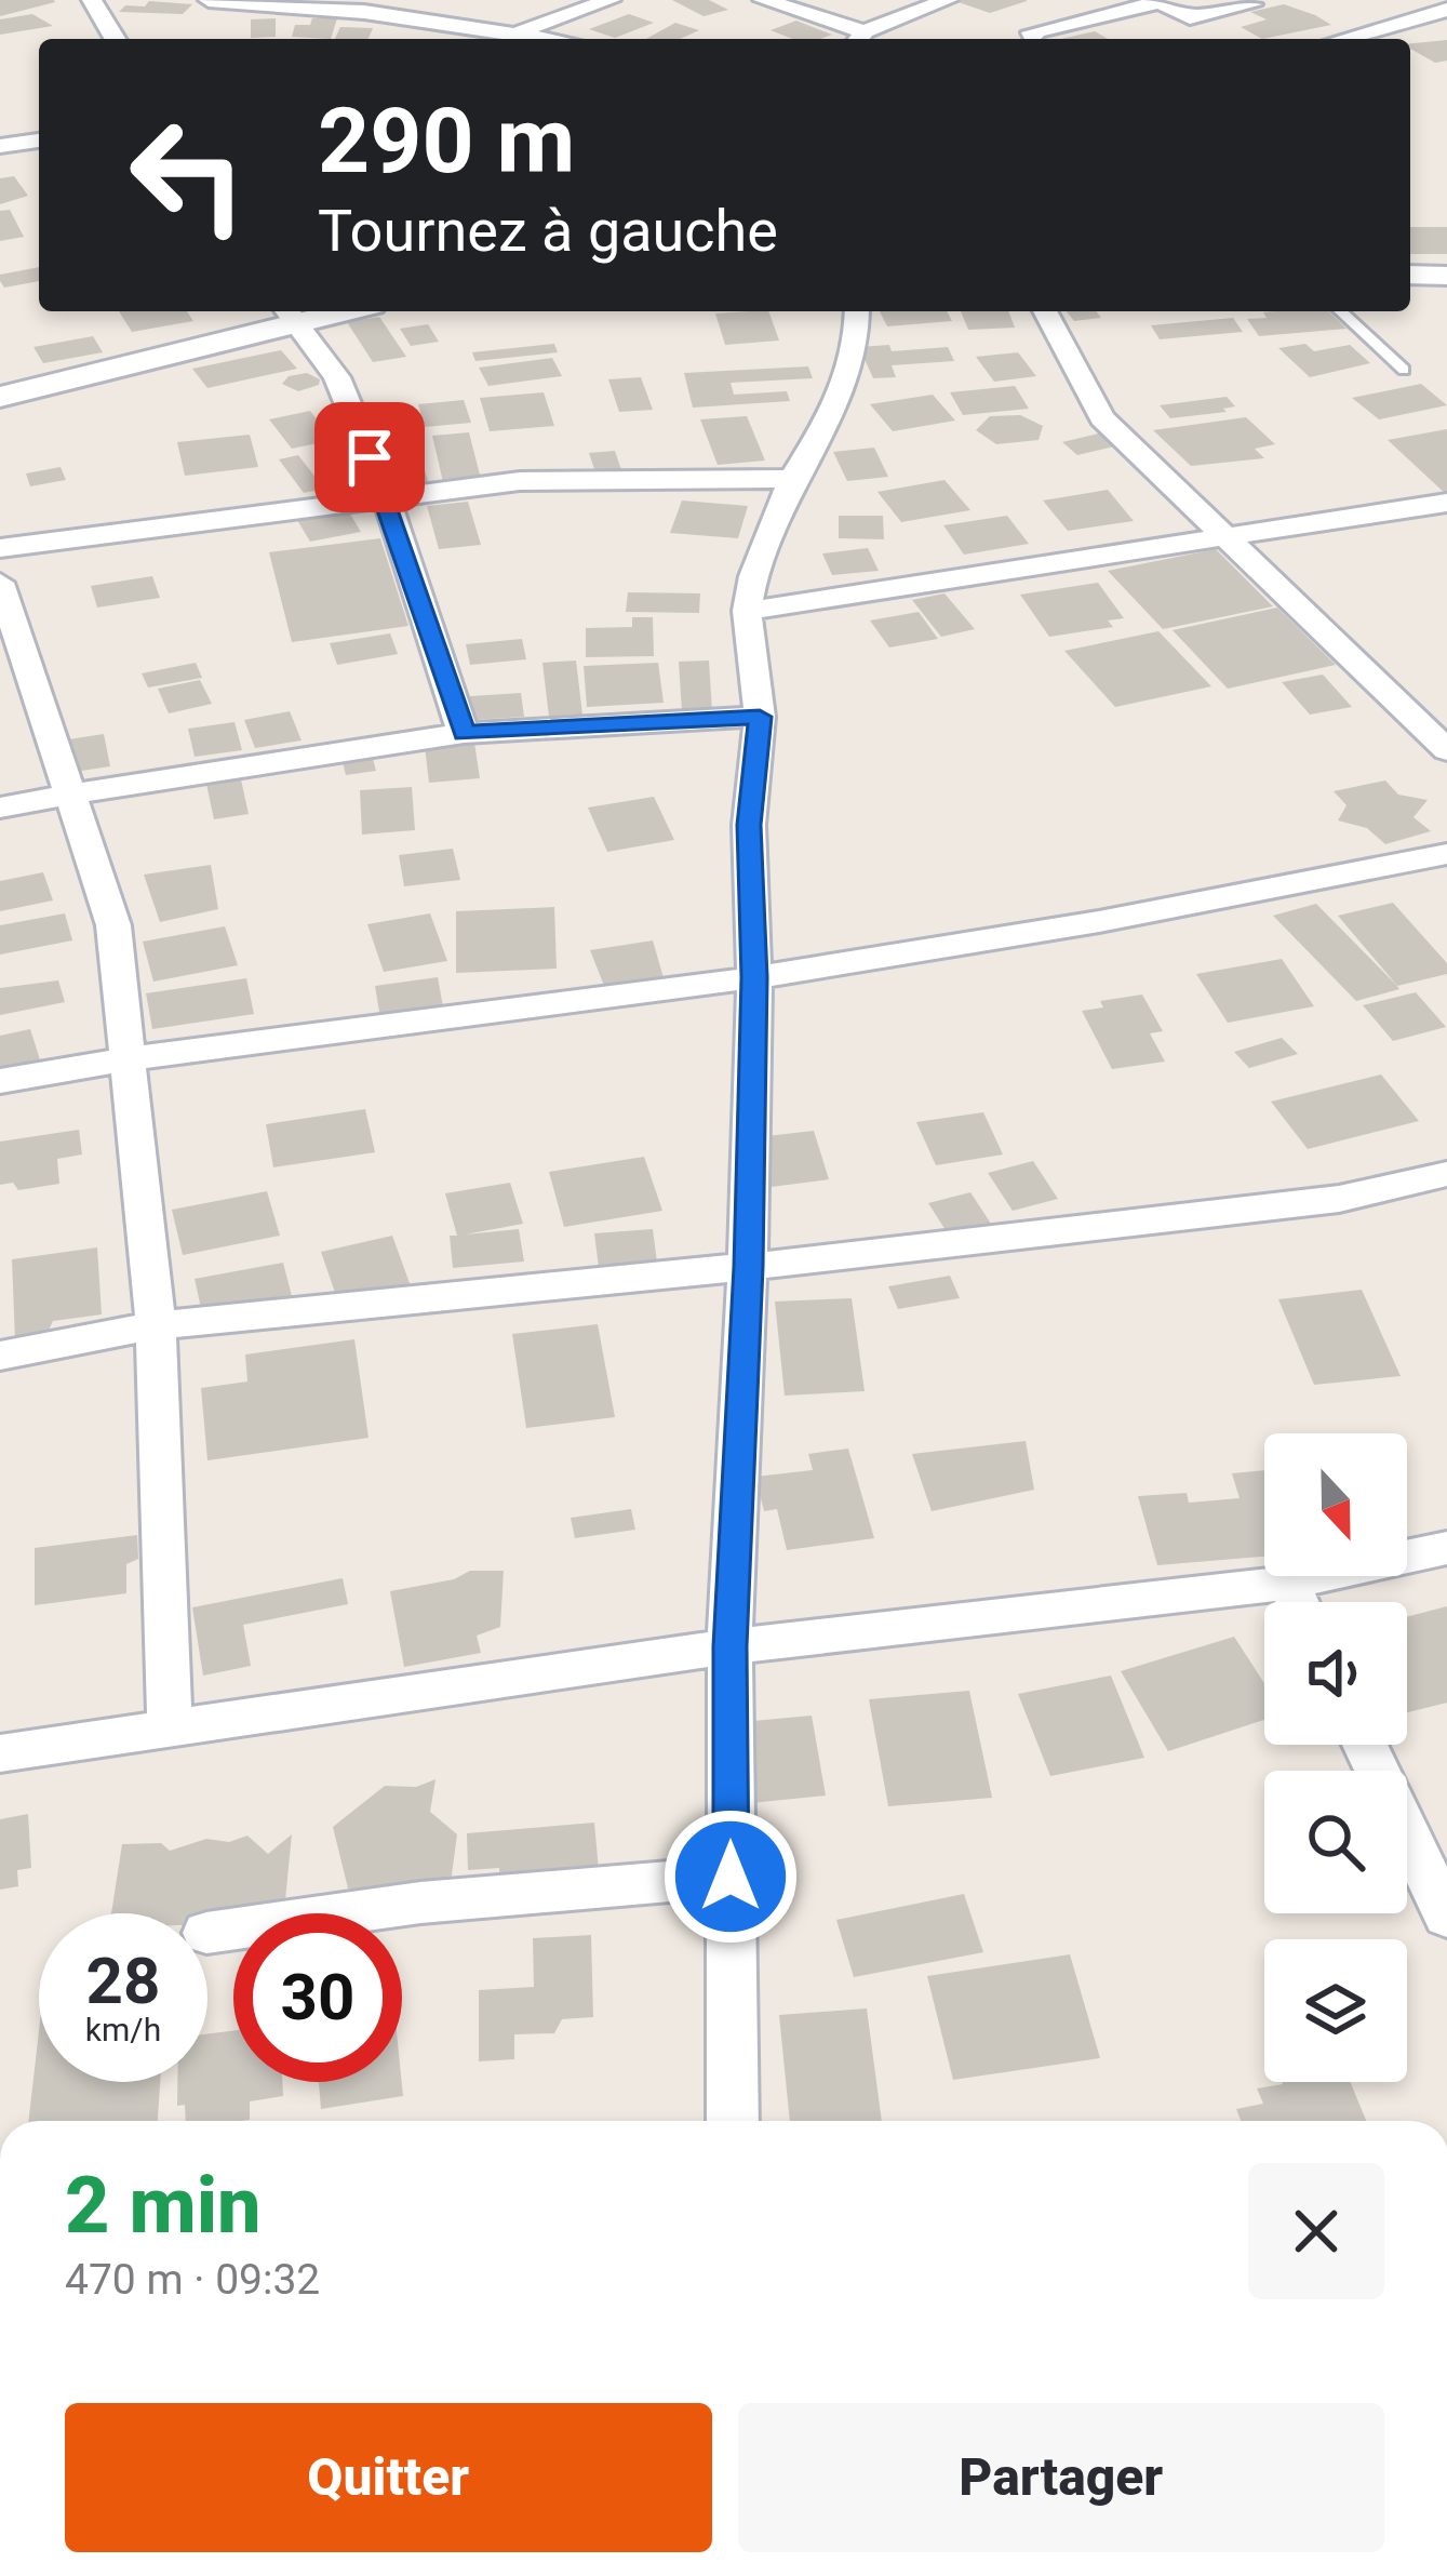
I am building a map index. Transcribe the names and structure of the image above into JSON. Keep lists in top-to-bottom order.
{
  "north": "bottom",
  "page": {
    "turn": ["290 m", "Tournez à gauche"],
    "speed": "28 km/h",
    "limit": "30",
    "heading": ["2 min", "470 m · 09:32"],
    "buttons": ["Quitter", "Partager"]
  }
}
